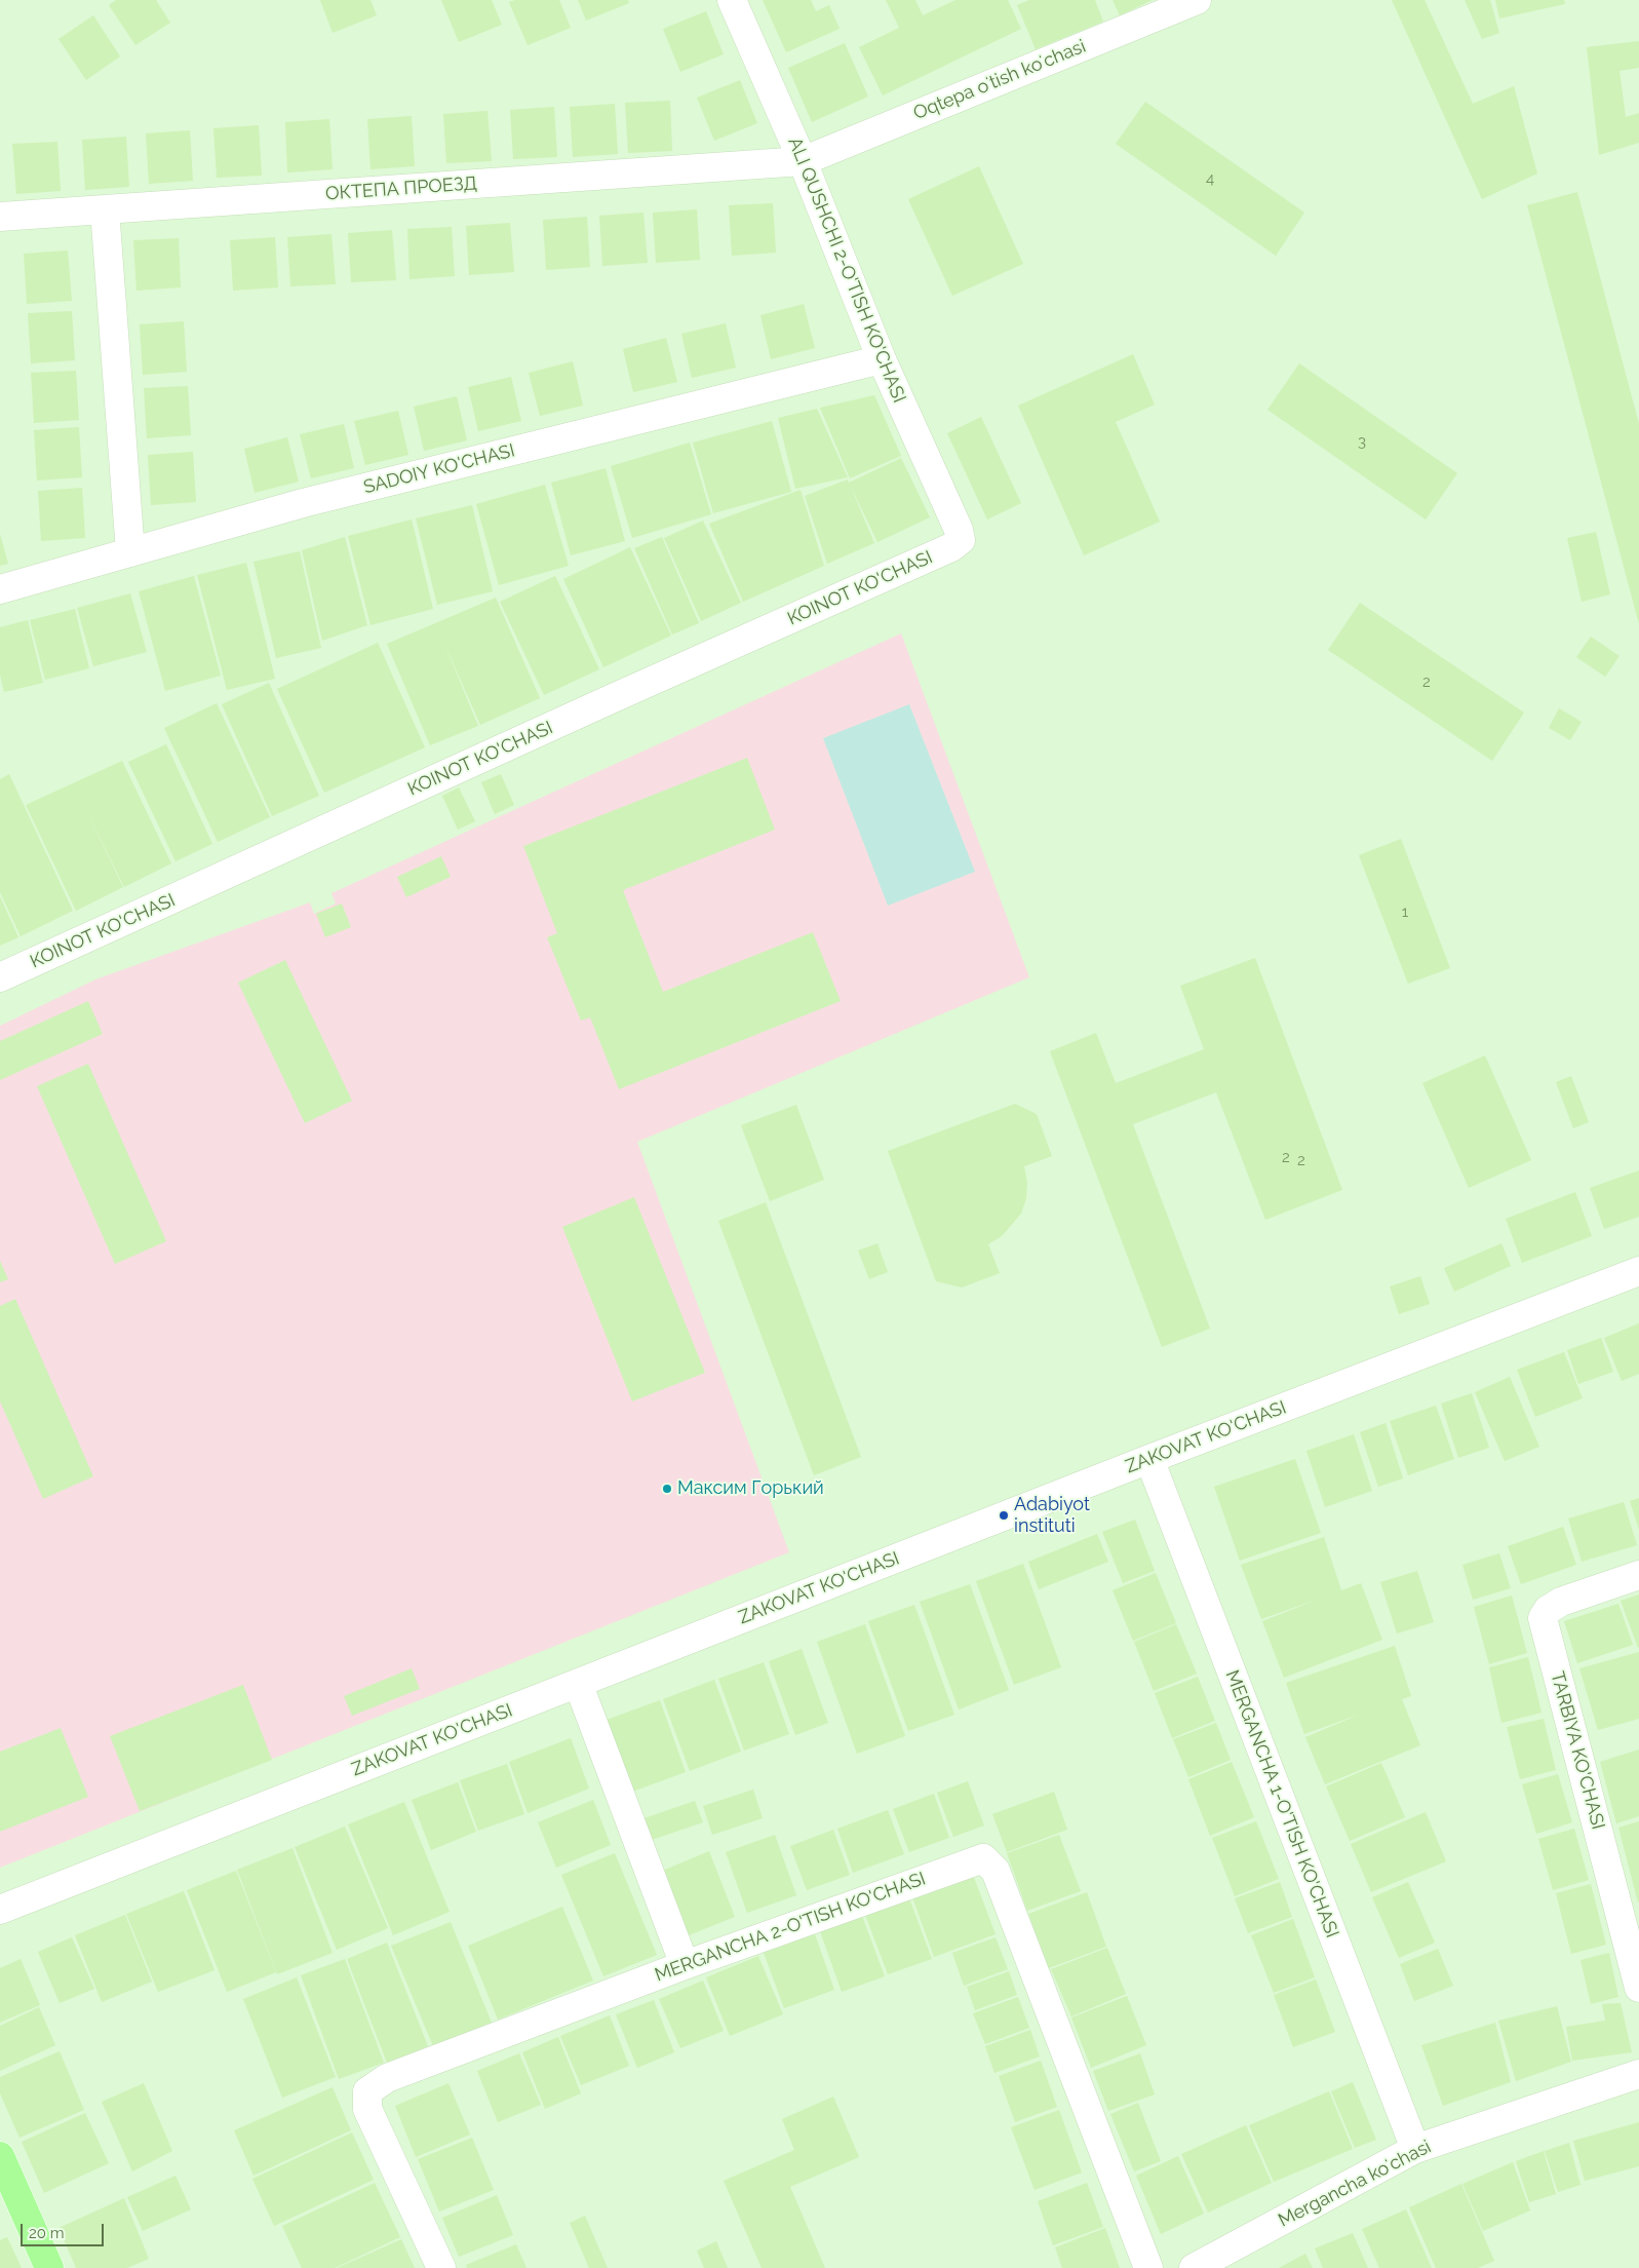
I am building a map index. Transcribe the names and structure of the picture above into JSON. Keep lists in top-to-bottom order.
{
  "streets": {
    "street": [
      "Oqtepa oʻtish koʻchasi",
      "ОКТЕПА ПРОЕЗД",
      "ALI QUSHCHI 2-O'TISH KO'CHASI",
      "SADOIY KO'CHASI",
      "KOINOT KO'CHASI",
      "ZAKOVAT KO'CHASI",
      "TARBIYA KO'CHASI",
      "MERGANCHA 1-O'TISH KO'CHASI",
      "MERGANCHA 2-O'TISH KO'CHASI",
      "Mergancha koʻchasi"
    ]
  },
  "crossings": [
    ["Oqtepa oʻtish koʻchasi", "ОКТЕПА ПРОЕЗД"],
    ["Oqtepa oʻtish koʻchasi", "ALI QUSHCHI 2-O'TISH KO'CHASI"],
    ["ОКТЕПА ПРОЕЗД", "ALI QUSHCHI 2-O'TISH KO'CHASI"],
    ["ALI QUSHCHI 2-O'TISH KO'CHASI", "SADOIY KO'CHASI"],
    ["ALI QUSHCHI 2-O'TISH KO'CHASI", "KOINOT KO'CHASI"],
    ["ZAKOVAT KO'CHASI", "MERGANCHA 1-O'TISH KO'CHASI"],
    ["MERGANCHA 1-O'TISH KO'CHASI", "Mergancha koʻchasi"]
  ],
  "places": ["Максим Горький", "Adabiyot instituti"],
  "house_numbers": [
    "4",
    "3",
    "2",
    "1",
    "2",
    "2"
  ],
  "scale_bar": "20 m"
}
